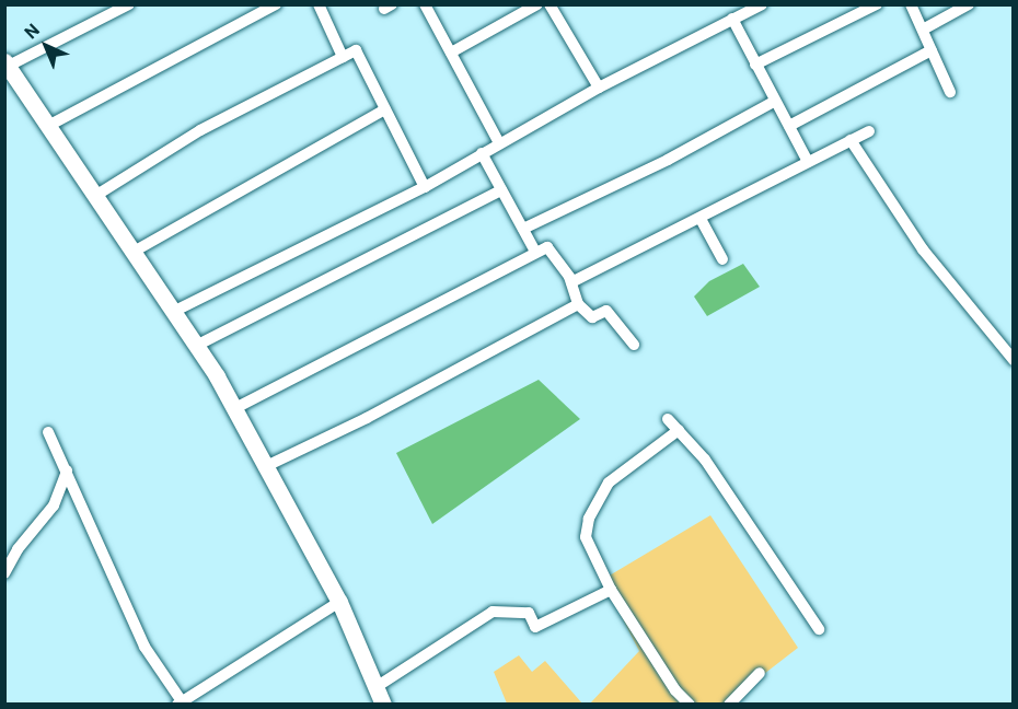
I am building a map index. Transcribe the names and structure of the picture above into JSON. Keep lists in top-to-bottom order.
{
  "north": "top left"
}
